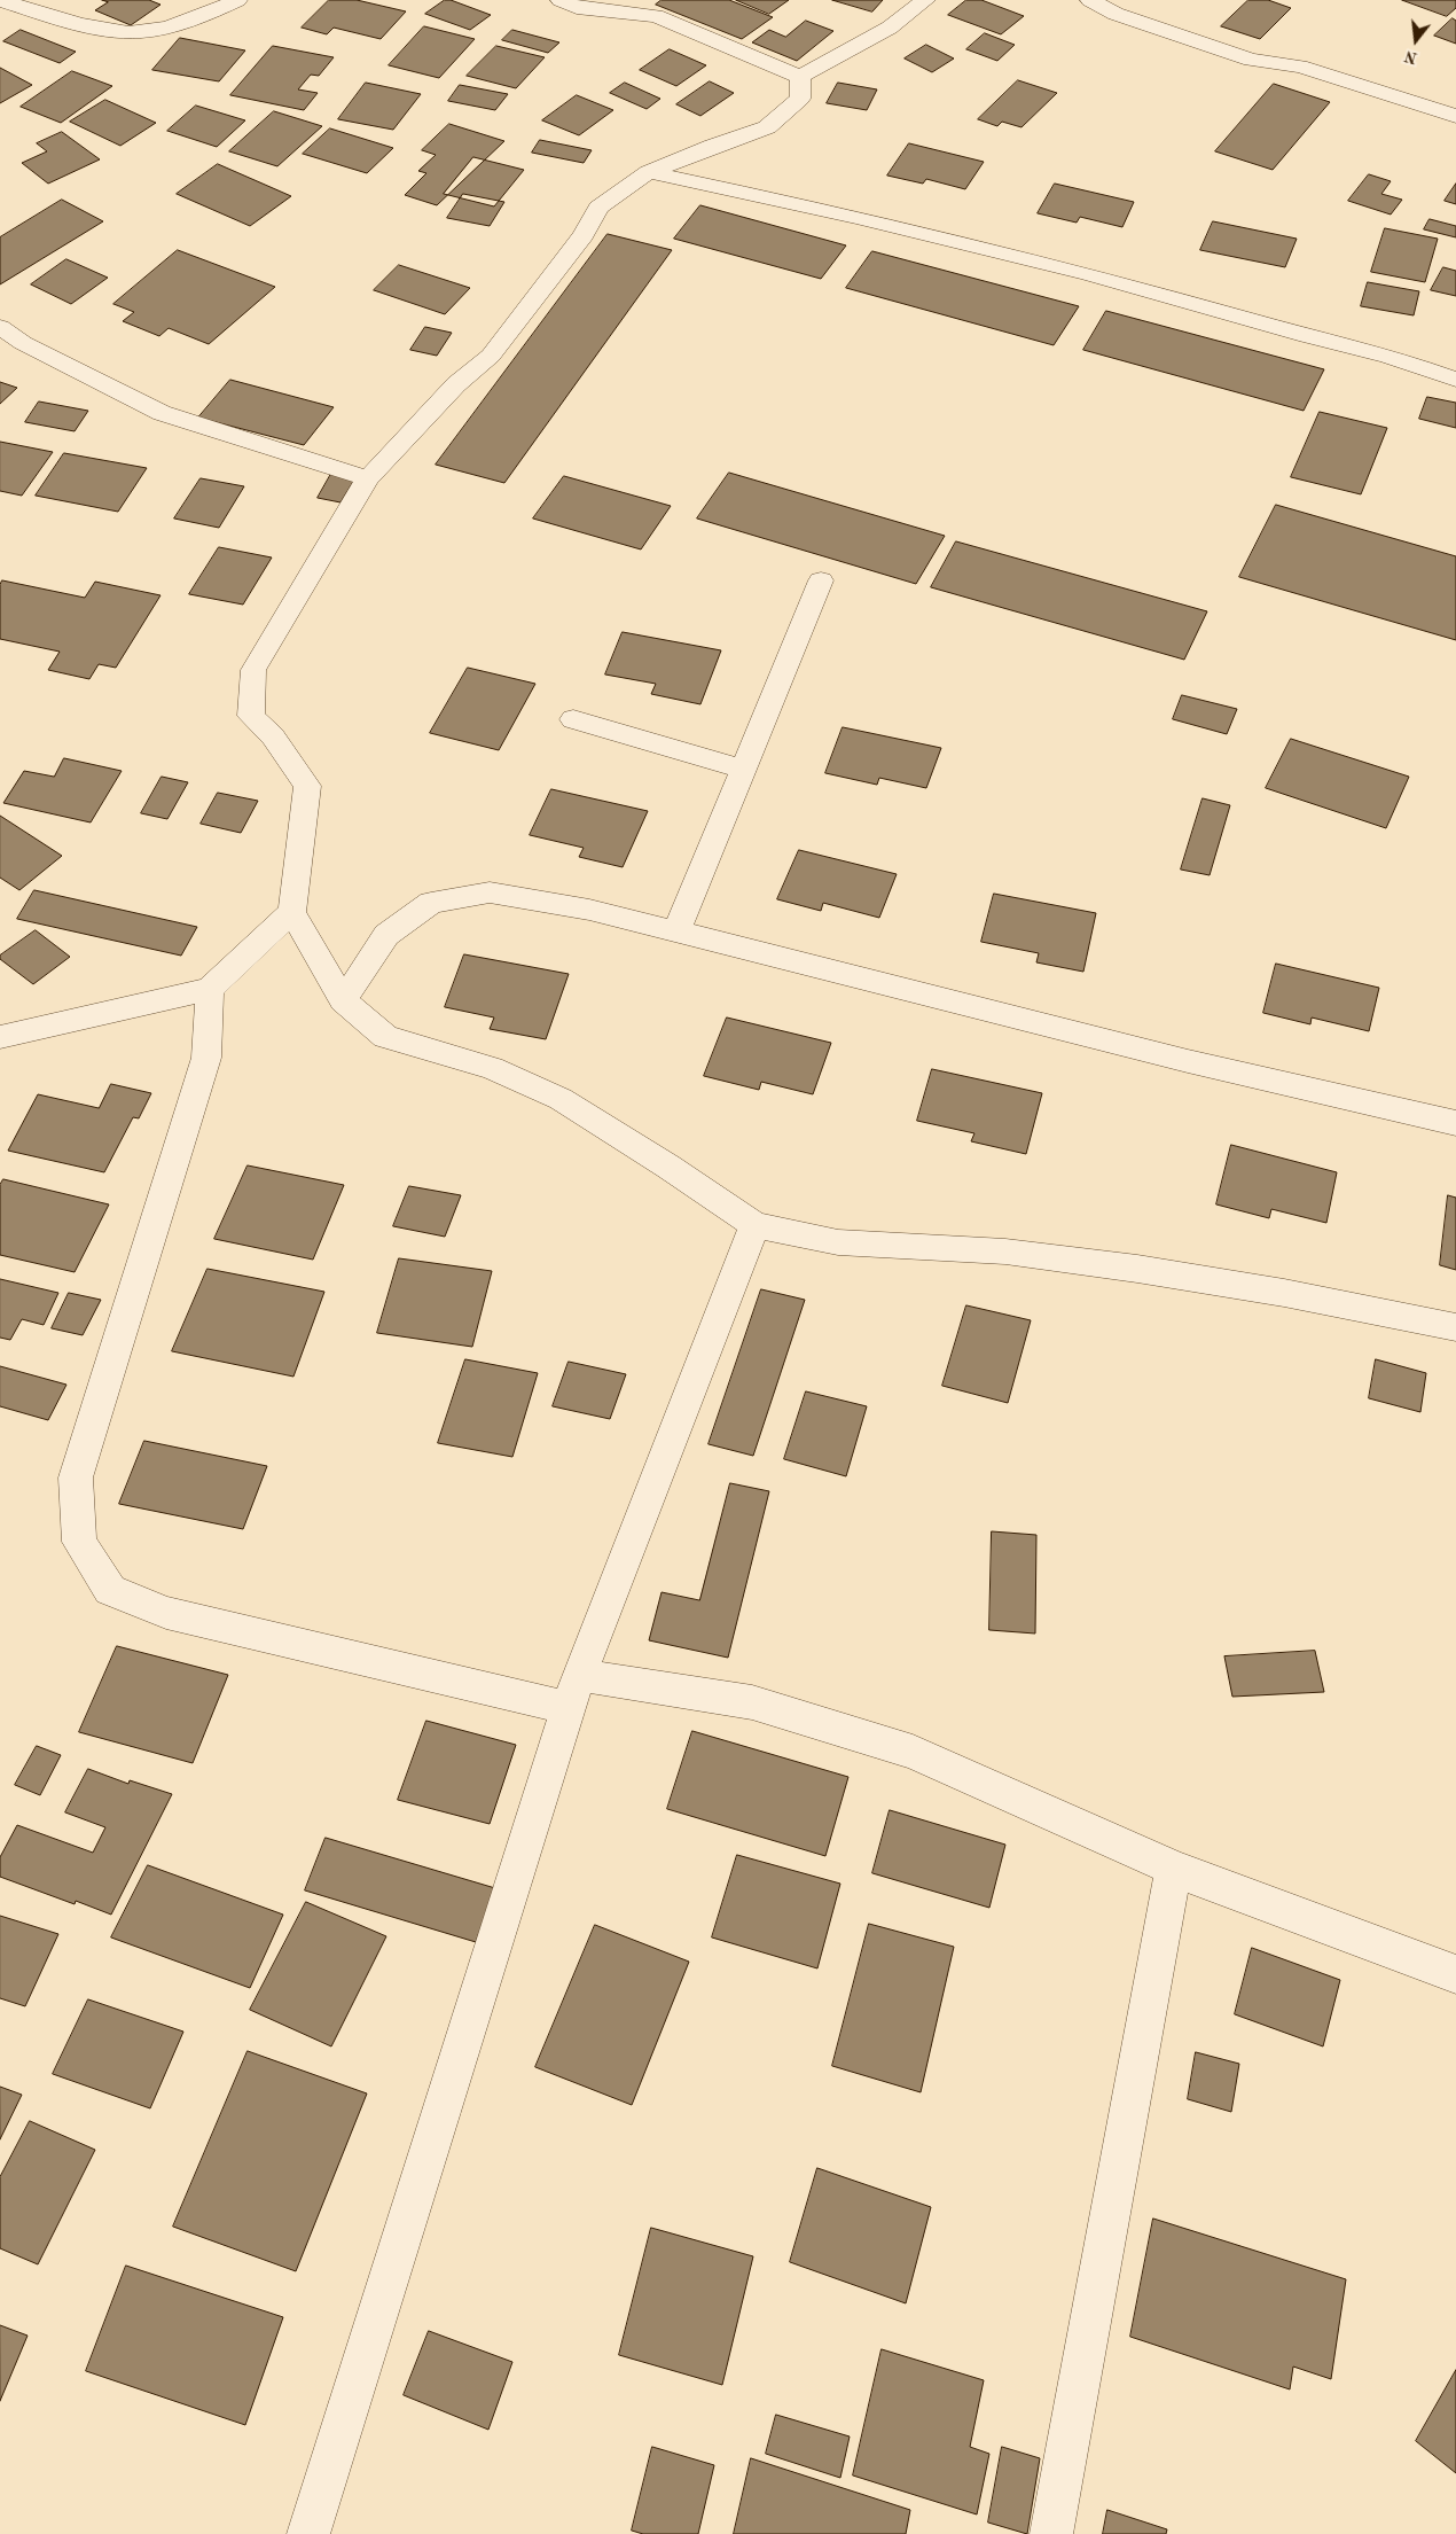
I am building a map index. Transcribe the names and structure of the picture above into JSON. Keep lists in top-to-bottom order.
{
  "north": "bottom"
}
